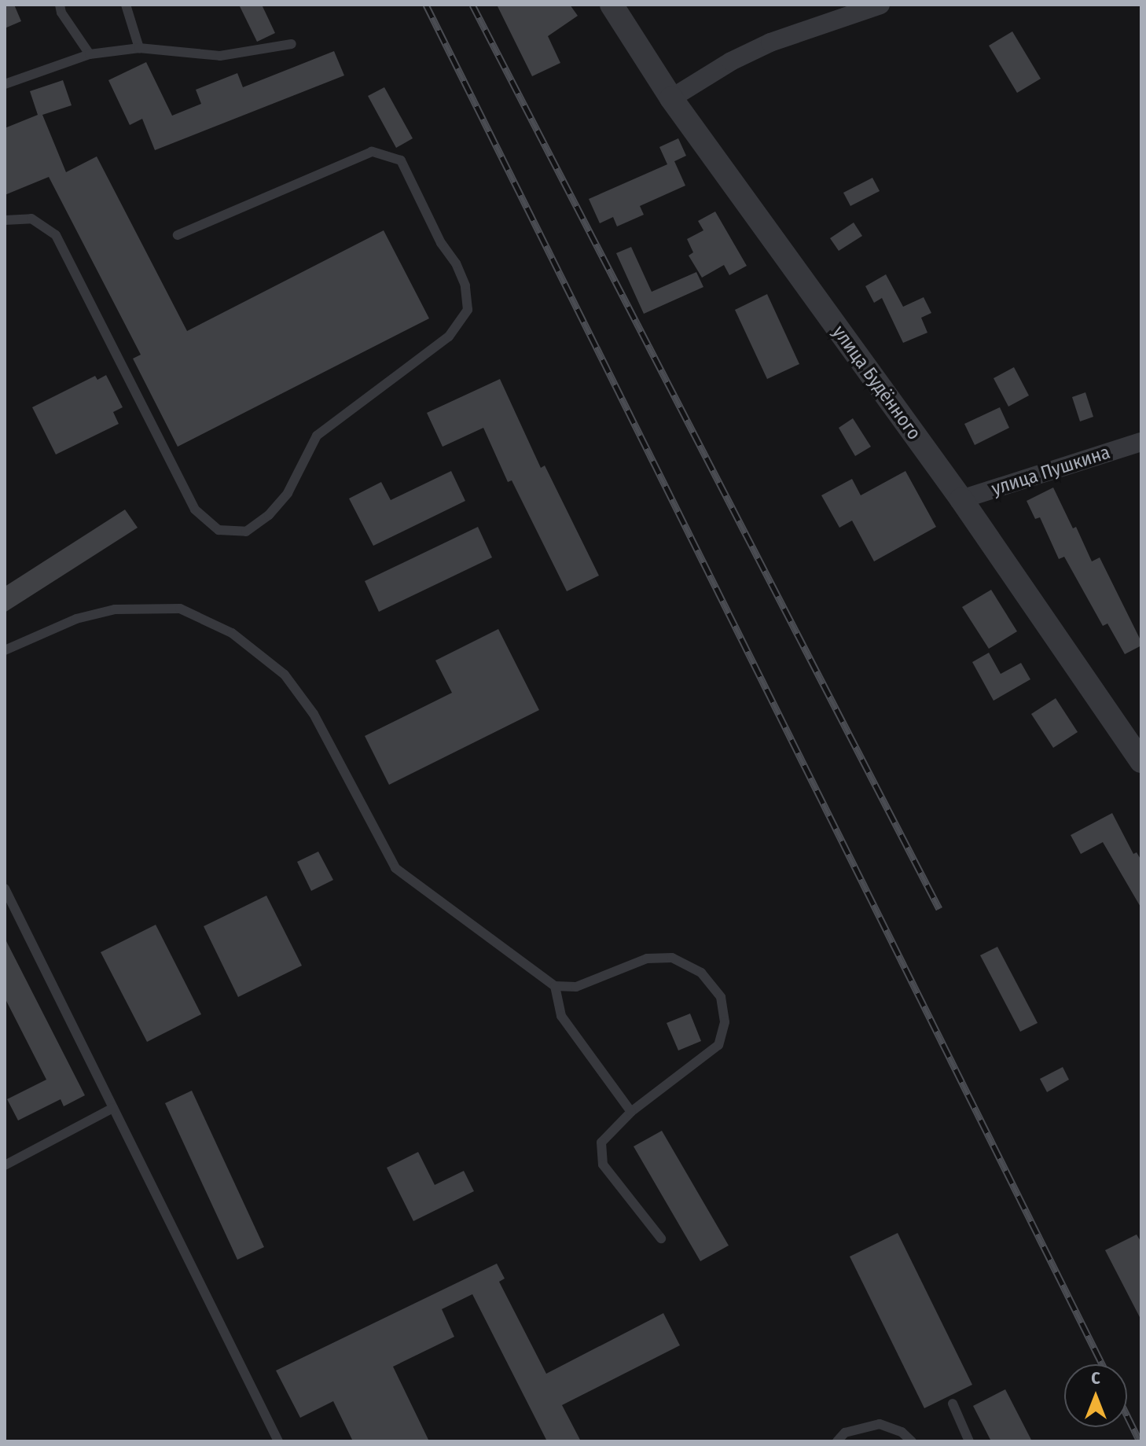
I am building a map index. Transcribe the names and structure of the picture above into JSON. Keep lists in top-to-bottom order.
{
  "streets": {
    "street": ["улица Будённого", "улица Пушкина"]
  },
  "crossings": [
    ["улица Будённого", "улица Пушкина"]
  ],
  "north": "top"
}
